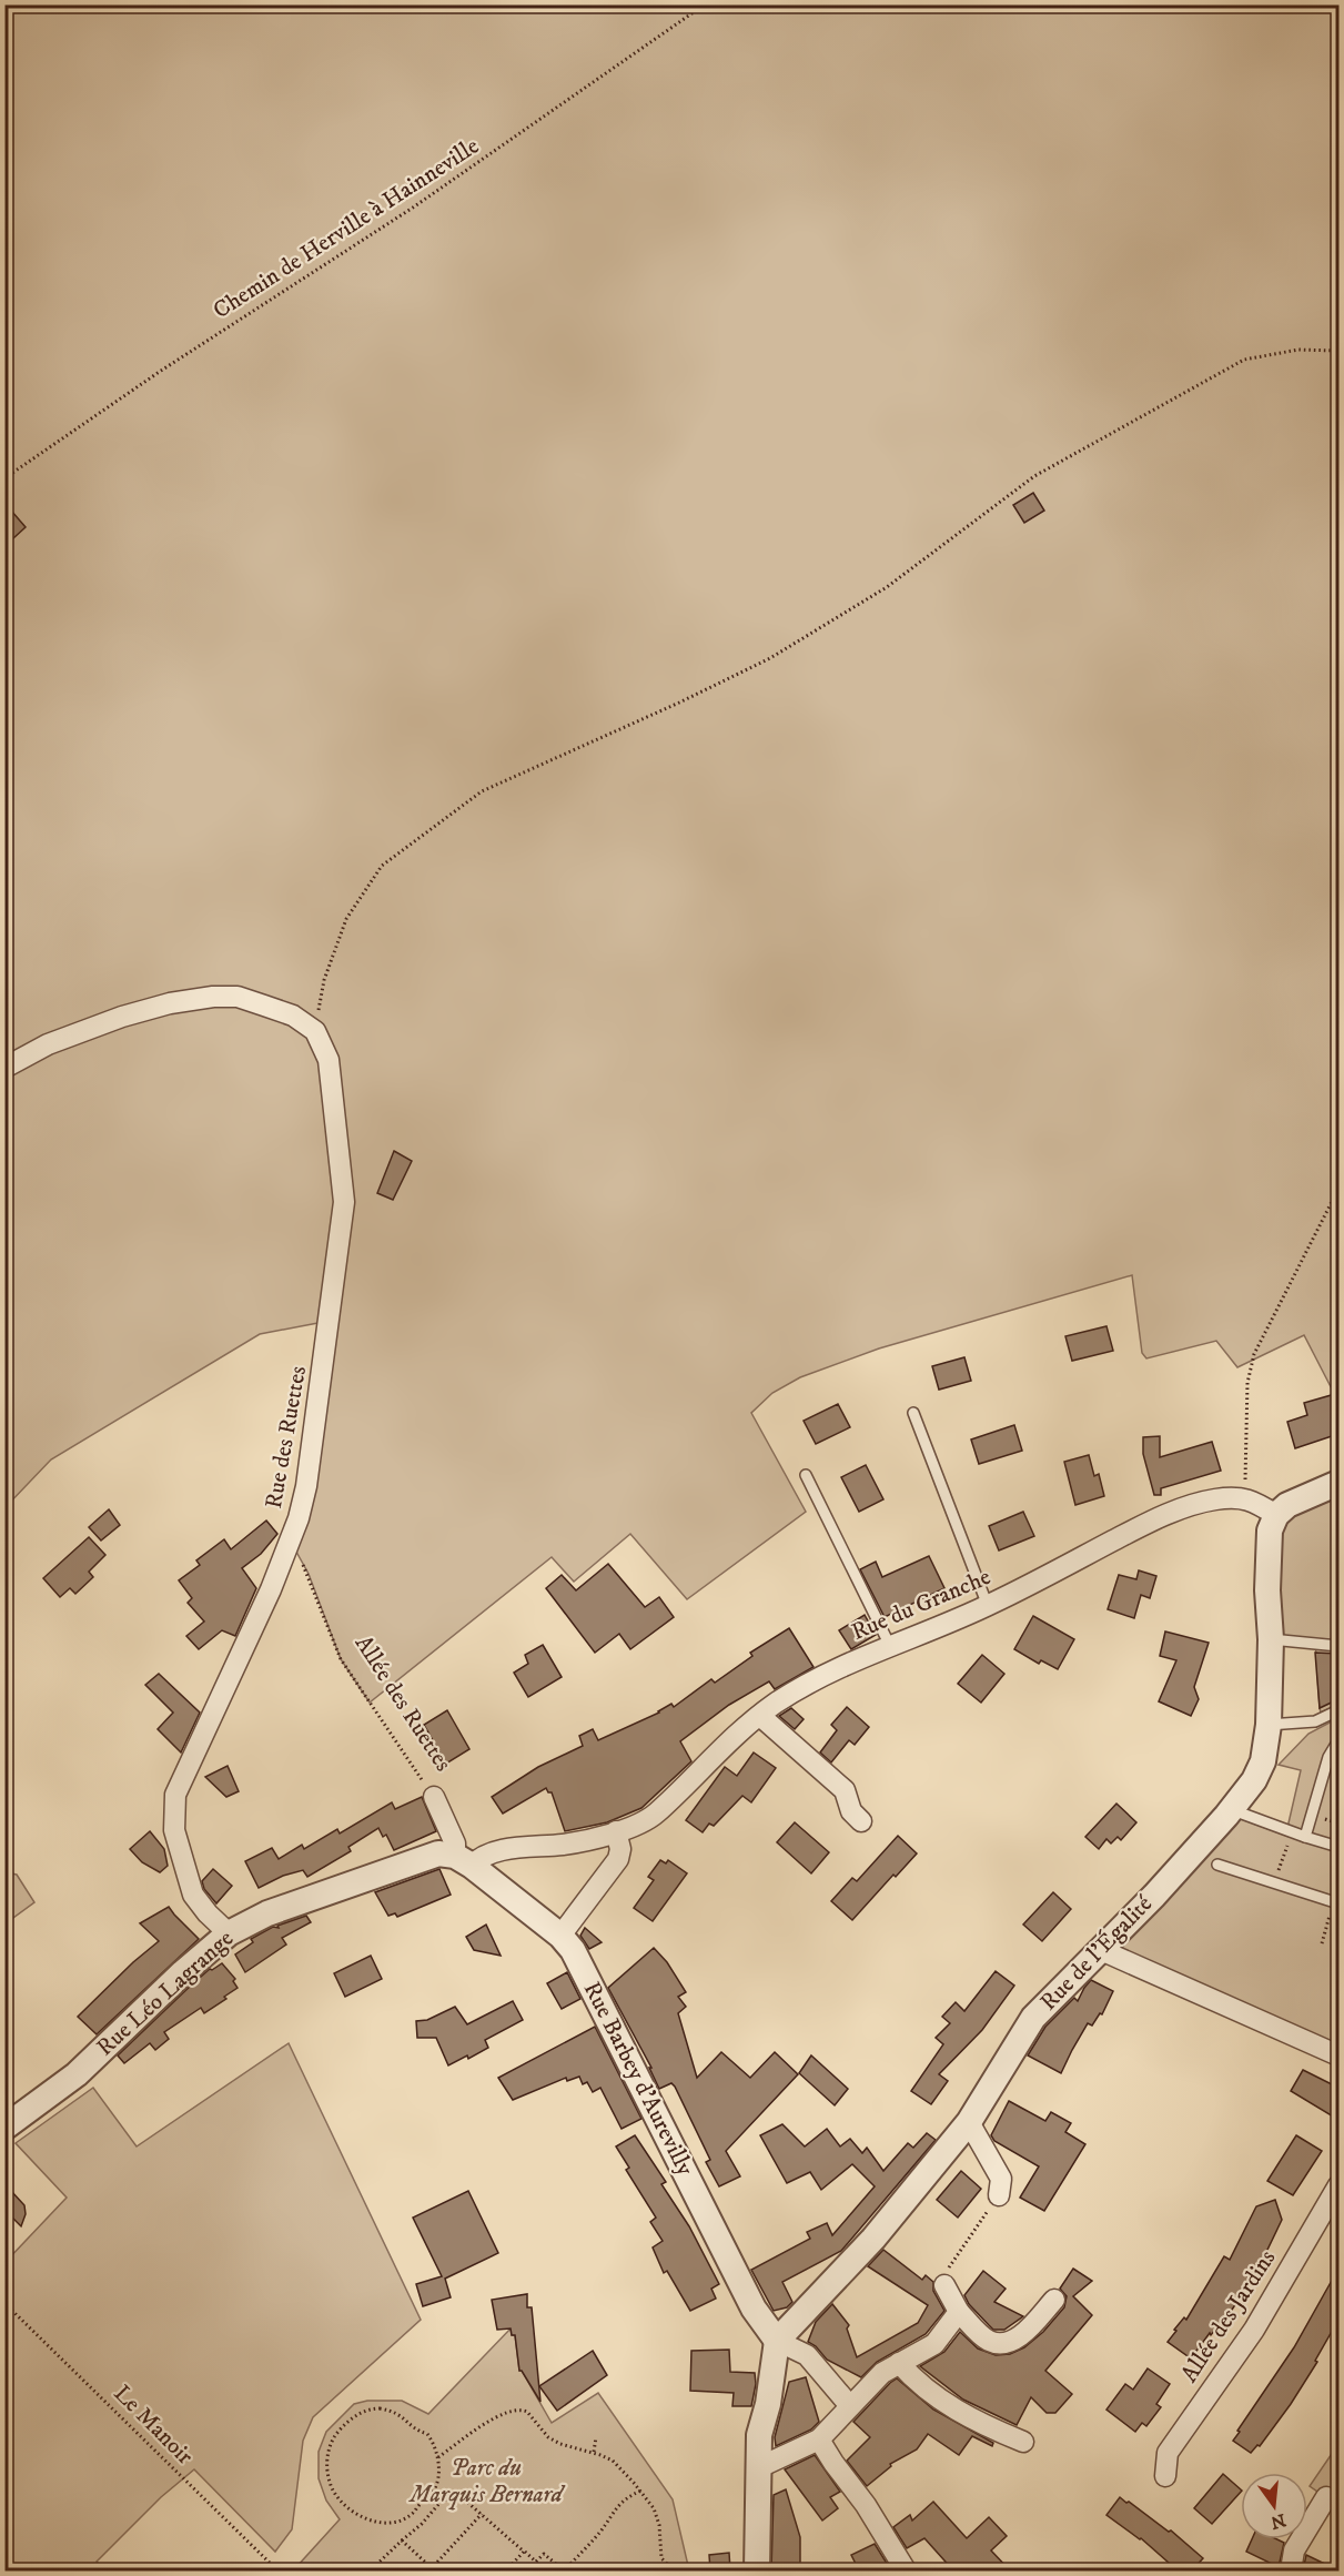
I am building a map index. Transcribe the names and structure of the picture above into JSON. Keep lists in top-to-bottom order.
{
  "streets": {
    "street": [
      "Rue des Ruettes",
      "Rue du Granche",
      "Allée des Ruettes",
      "Rue de l'Égalité",
      "Rue Léo Lagrange",
      "Rue Barbey d'Aurevilly",
      "Allée des Jardins"
    ],
    "path": ["Chemin de Herville à Hainneville", "Le Manoir"]
  },
  "crossings": [
    ["Rue des Ruettes", "Allée des Ruettes"],
    ["Rue des Ruettes", "Rue Léo Lagrange"],
    ["Rue du Granche", "Allée des Ruettes"],
    ["Rue du Granche", "Rue Léo Lagrange"],
    ["Rue du Granche", "Rue Barbey d'Aurevilly"],
    ["Allée des Ruettes", "Rue Léo Lagrange"],
    ["Allée des Ruettes", "Rue Barbey d'Aurevilly"],
    ["Rue de l'Égalité", "Rue Barbey d'Aurevilly"],
    ["Rue Léo Lagrange", "Rue Barbey d'Aurevilly"]
  ],
  "parks": ["Parc du Marquis Bernard"],
  "north": "bottom"
}
